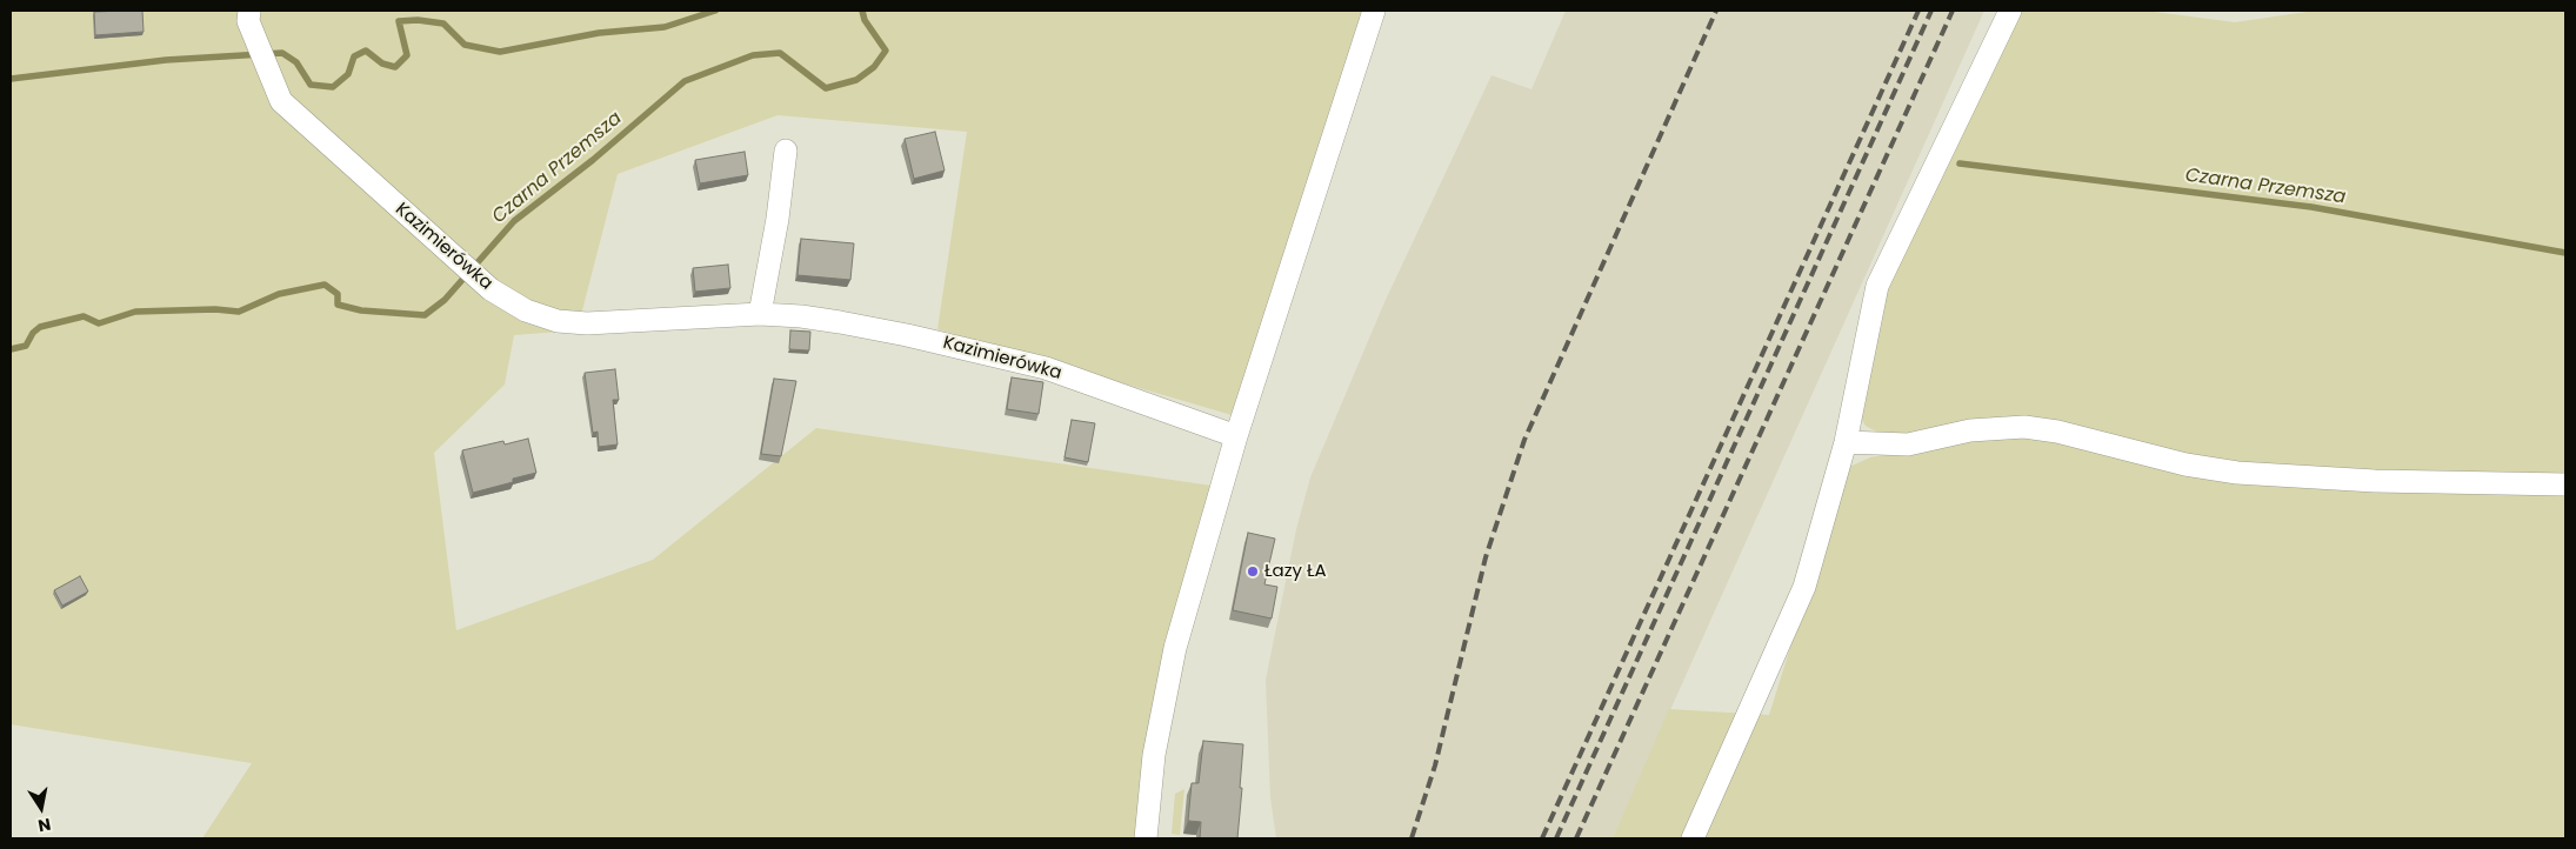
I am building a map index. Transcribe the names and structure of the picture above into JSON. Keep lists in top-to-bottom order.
{
  "streets": {
    "street": ["Kazimierówka"]
  },
  "water": ["Czarna Przemsza"],
  "places": ["Łazy ŁA"],
  "north": "bottom"
}
